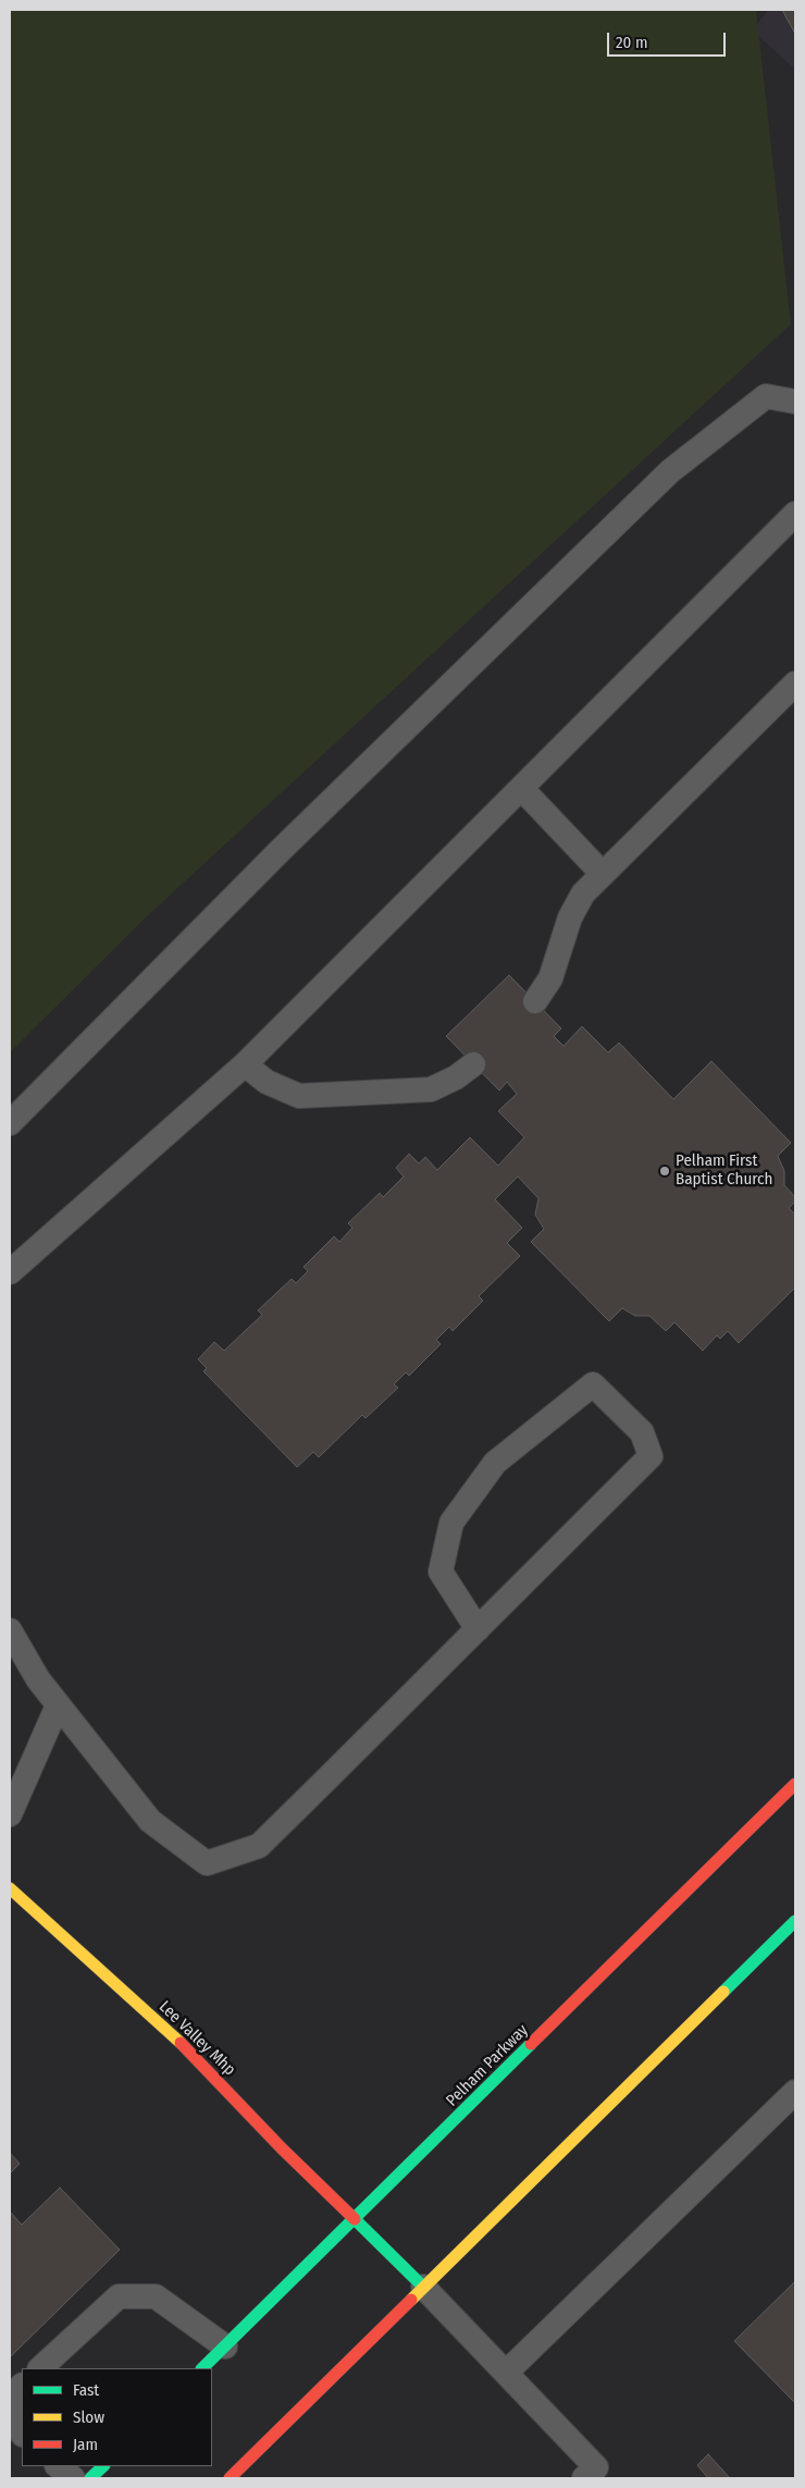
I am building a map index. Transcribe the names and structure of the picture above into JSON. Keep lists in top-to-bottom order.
{
  "streets": {
    "main road": ["Lee Valley Mhp", "Pelham Parkway"]
  },
  "crossings": [
    ["Lee Valley Mhp", "Pelham Parkway"]
  ],
  "places": ["Pelham First Baptist Church"],
  "legend": ["Fast", "Slow", "Jam"],
  "scale_bar": "20 m"
}
